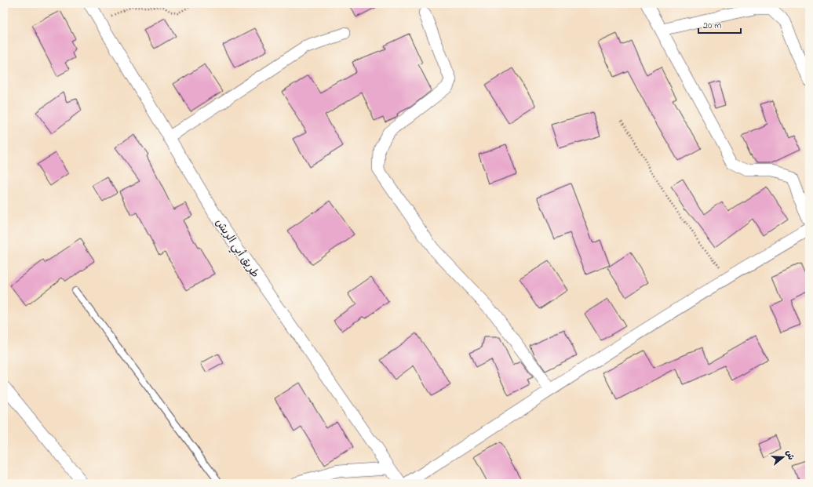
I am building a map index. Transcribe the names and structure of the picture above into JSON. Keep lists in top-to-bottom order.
{
  "streets": {
    "street": ["طريق أبي الريش"]
  },
  "scale_bar": "20 m",
  "north": "right"
}
